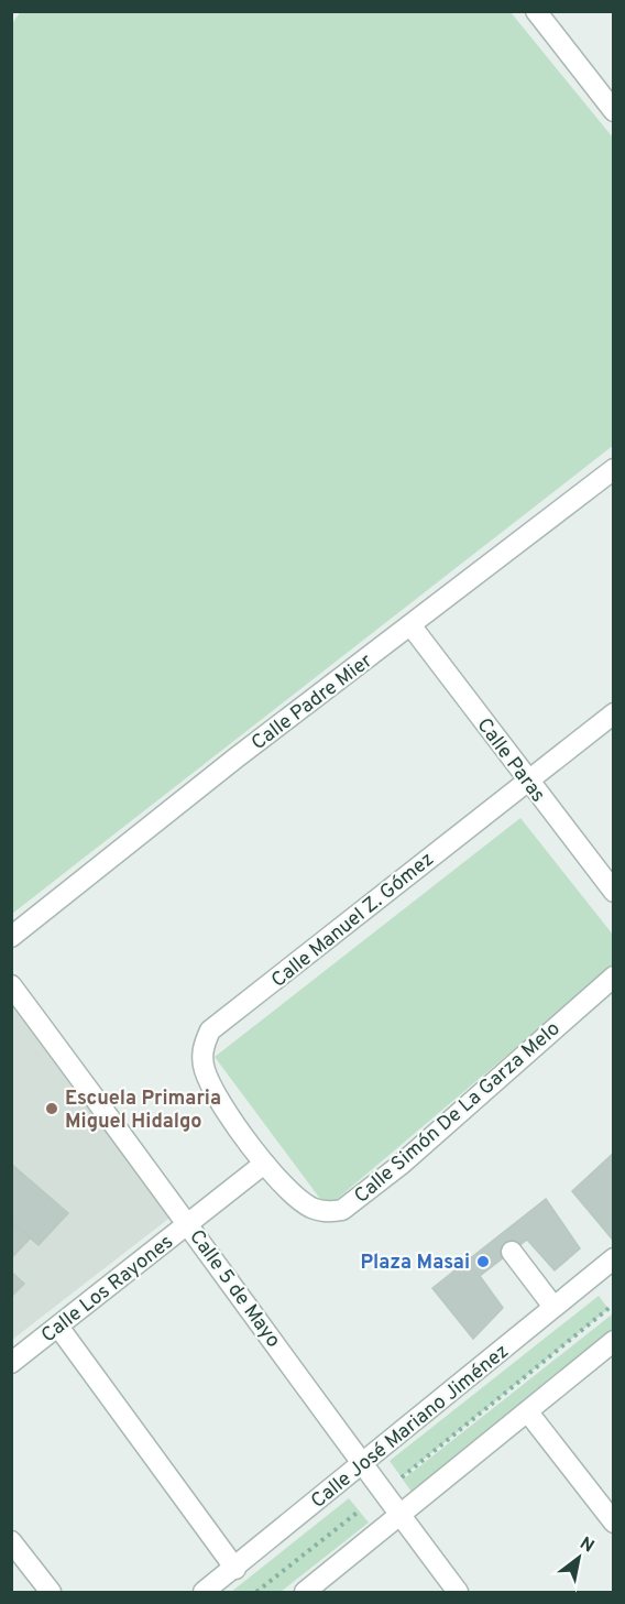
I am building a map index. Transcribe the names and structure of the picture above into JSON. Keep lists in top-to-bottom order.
{
  "streets": {
    "street": [
      "Calle Padre Mier",
      "Calle Paras",
      "Calle Manuel Z. Gómez",
      "Calle Simón De La Garza Melo",
      "Calle Los Rayones",
      "Calle 5 de Mayo",
      "Calle José Mariano Jiménez"
    ]
  },
  "crossings": [
    ["Calle Padre Mier", "Calle Paras"],
    ["Calle Paras", "Calle Manuel Z. Gómez"],
    ["Calle Manuel Z. Gómez", "Calle Simón De La Garza Melo"],
    ["Calle Manuel Z. Gómez", "Calle Los Rayones"],
    ["Calle Simón De La Garza Melo", "Calle Los Rayones"],
    ["Calle Los Rayones", "Calle 5 de Mayo"],
    ["Calle 5 de Mayo", "Calle José Mariano Jiménez"]
  ],
  "places": ["Escuela Primaria Miguel Hidalgo", "Plaza Masai"],
  "north": "top right"
}
